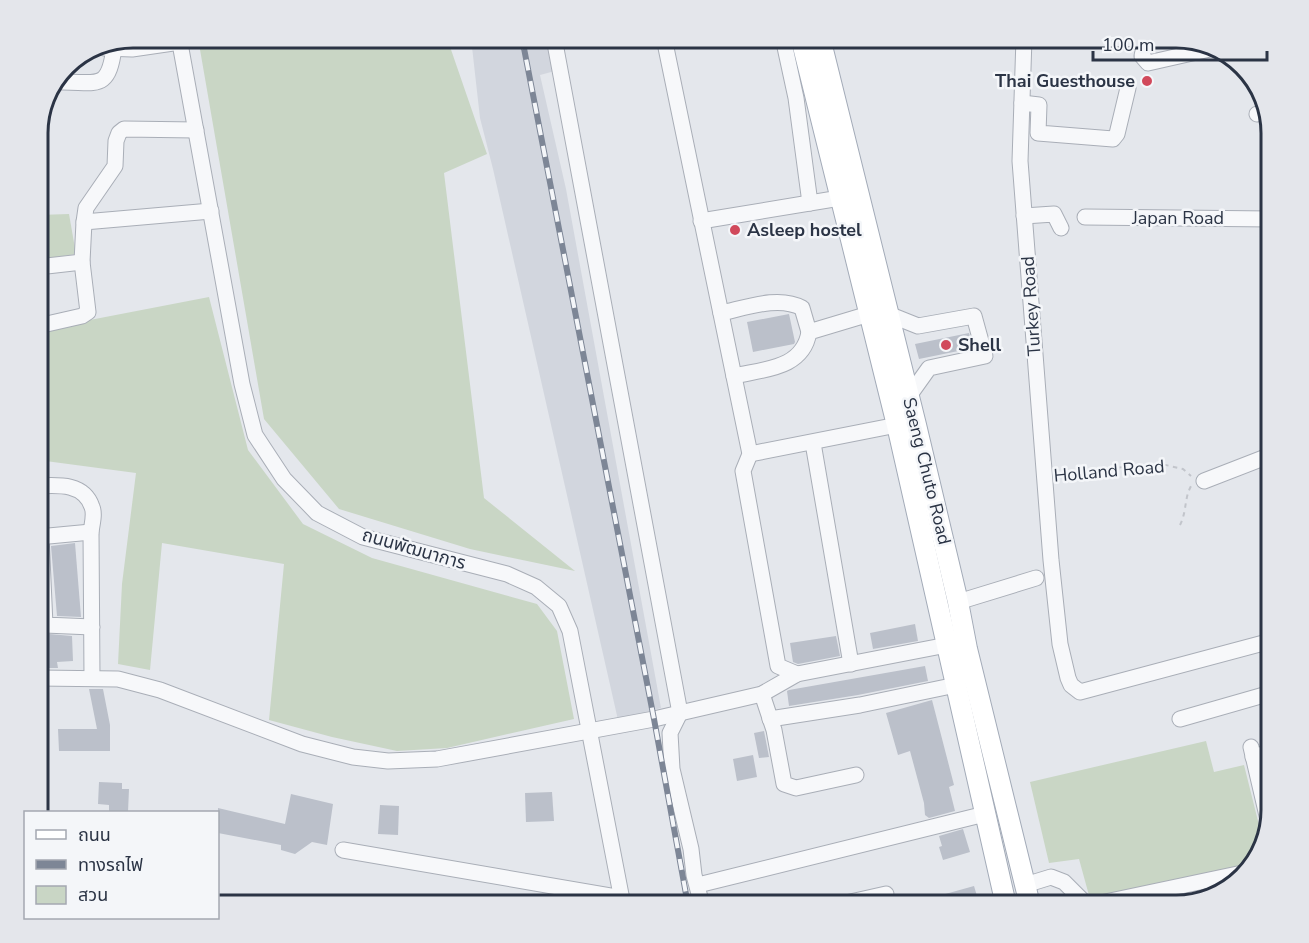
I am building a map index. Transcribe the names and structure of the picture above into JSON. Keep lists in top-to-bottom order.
{
  "streets": {
    "main road": ["Saeng Chuto Road"],
    "street": ["Japan Road", "Turkey Road", "ถนนพัฒนาการ"],
    "path": ["Holland Road"]
  },
  "crossings": [
    ["Turkey Road", "Holland Road"]
  ],
  "places": ["Thai Guesthouse", "Asleep hostel", "Shell"],
  "legend": ["ถนน", "ทางรถไฟ", "สวน"],
  "scale_bar": "100 m"
}
